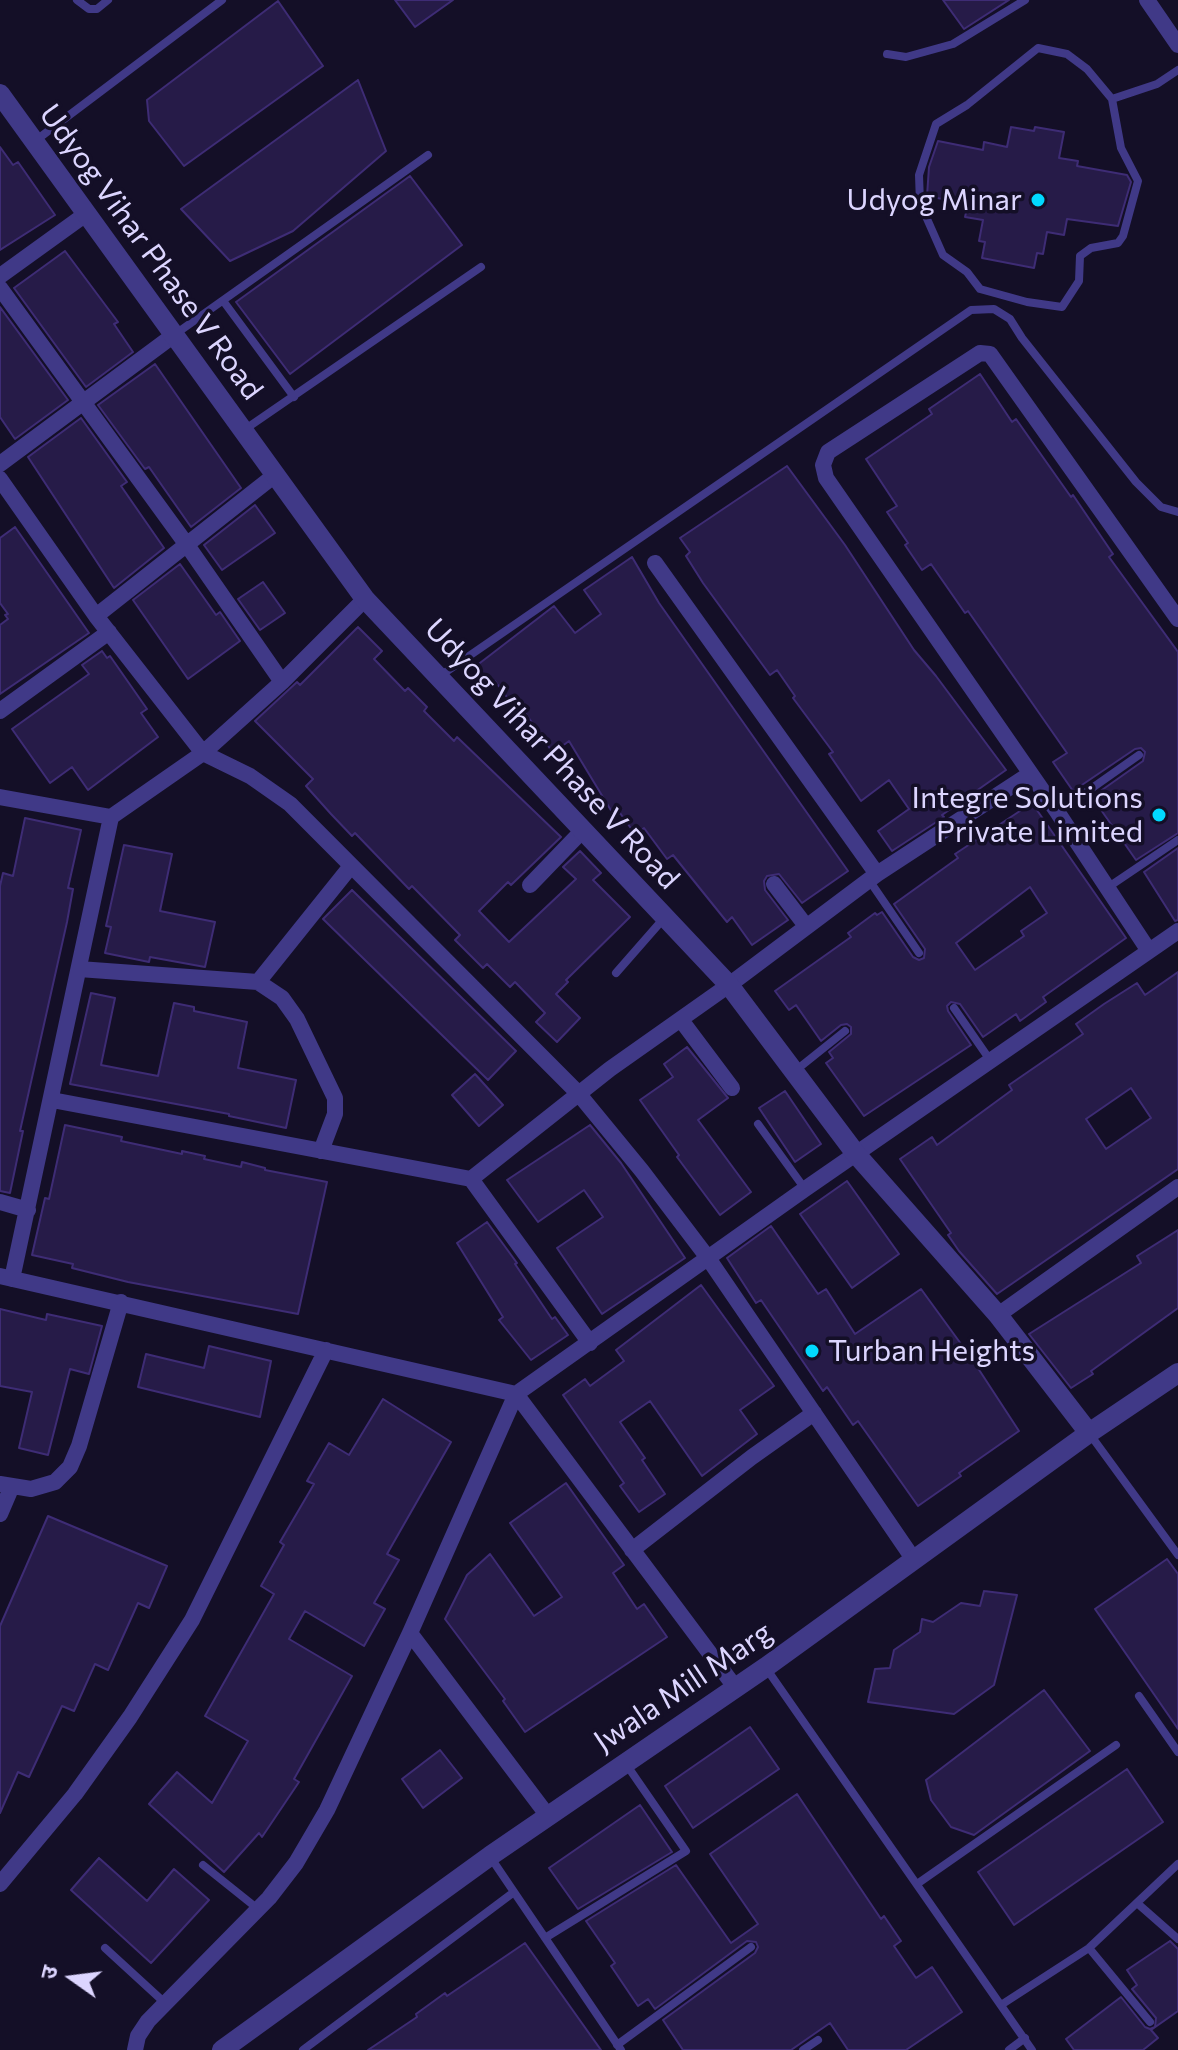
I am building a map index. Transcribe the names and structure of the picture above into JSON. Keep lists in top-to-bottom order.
{
  "streets": {
    "street": ["Udyog Vihar Phase V Road", "Jwala Mill Marg"]
  },
  "crossings": [
    ["Udyog Vihar Phase V Road", "Jwala Mill Marg"]
  ],
  "places": ["Udyog Minar", "Integre Solutions Private Limited", "Turban Heights"],
  "north": "left"
}
